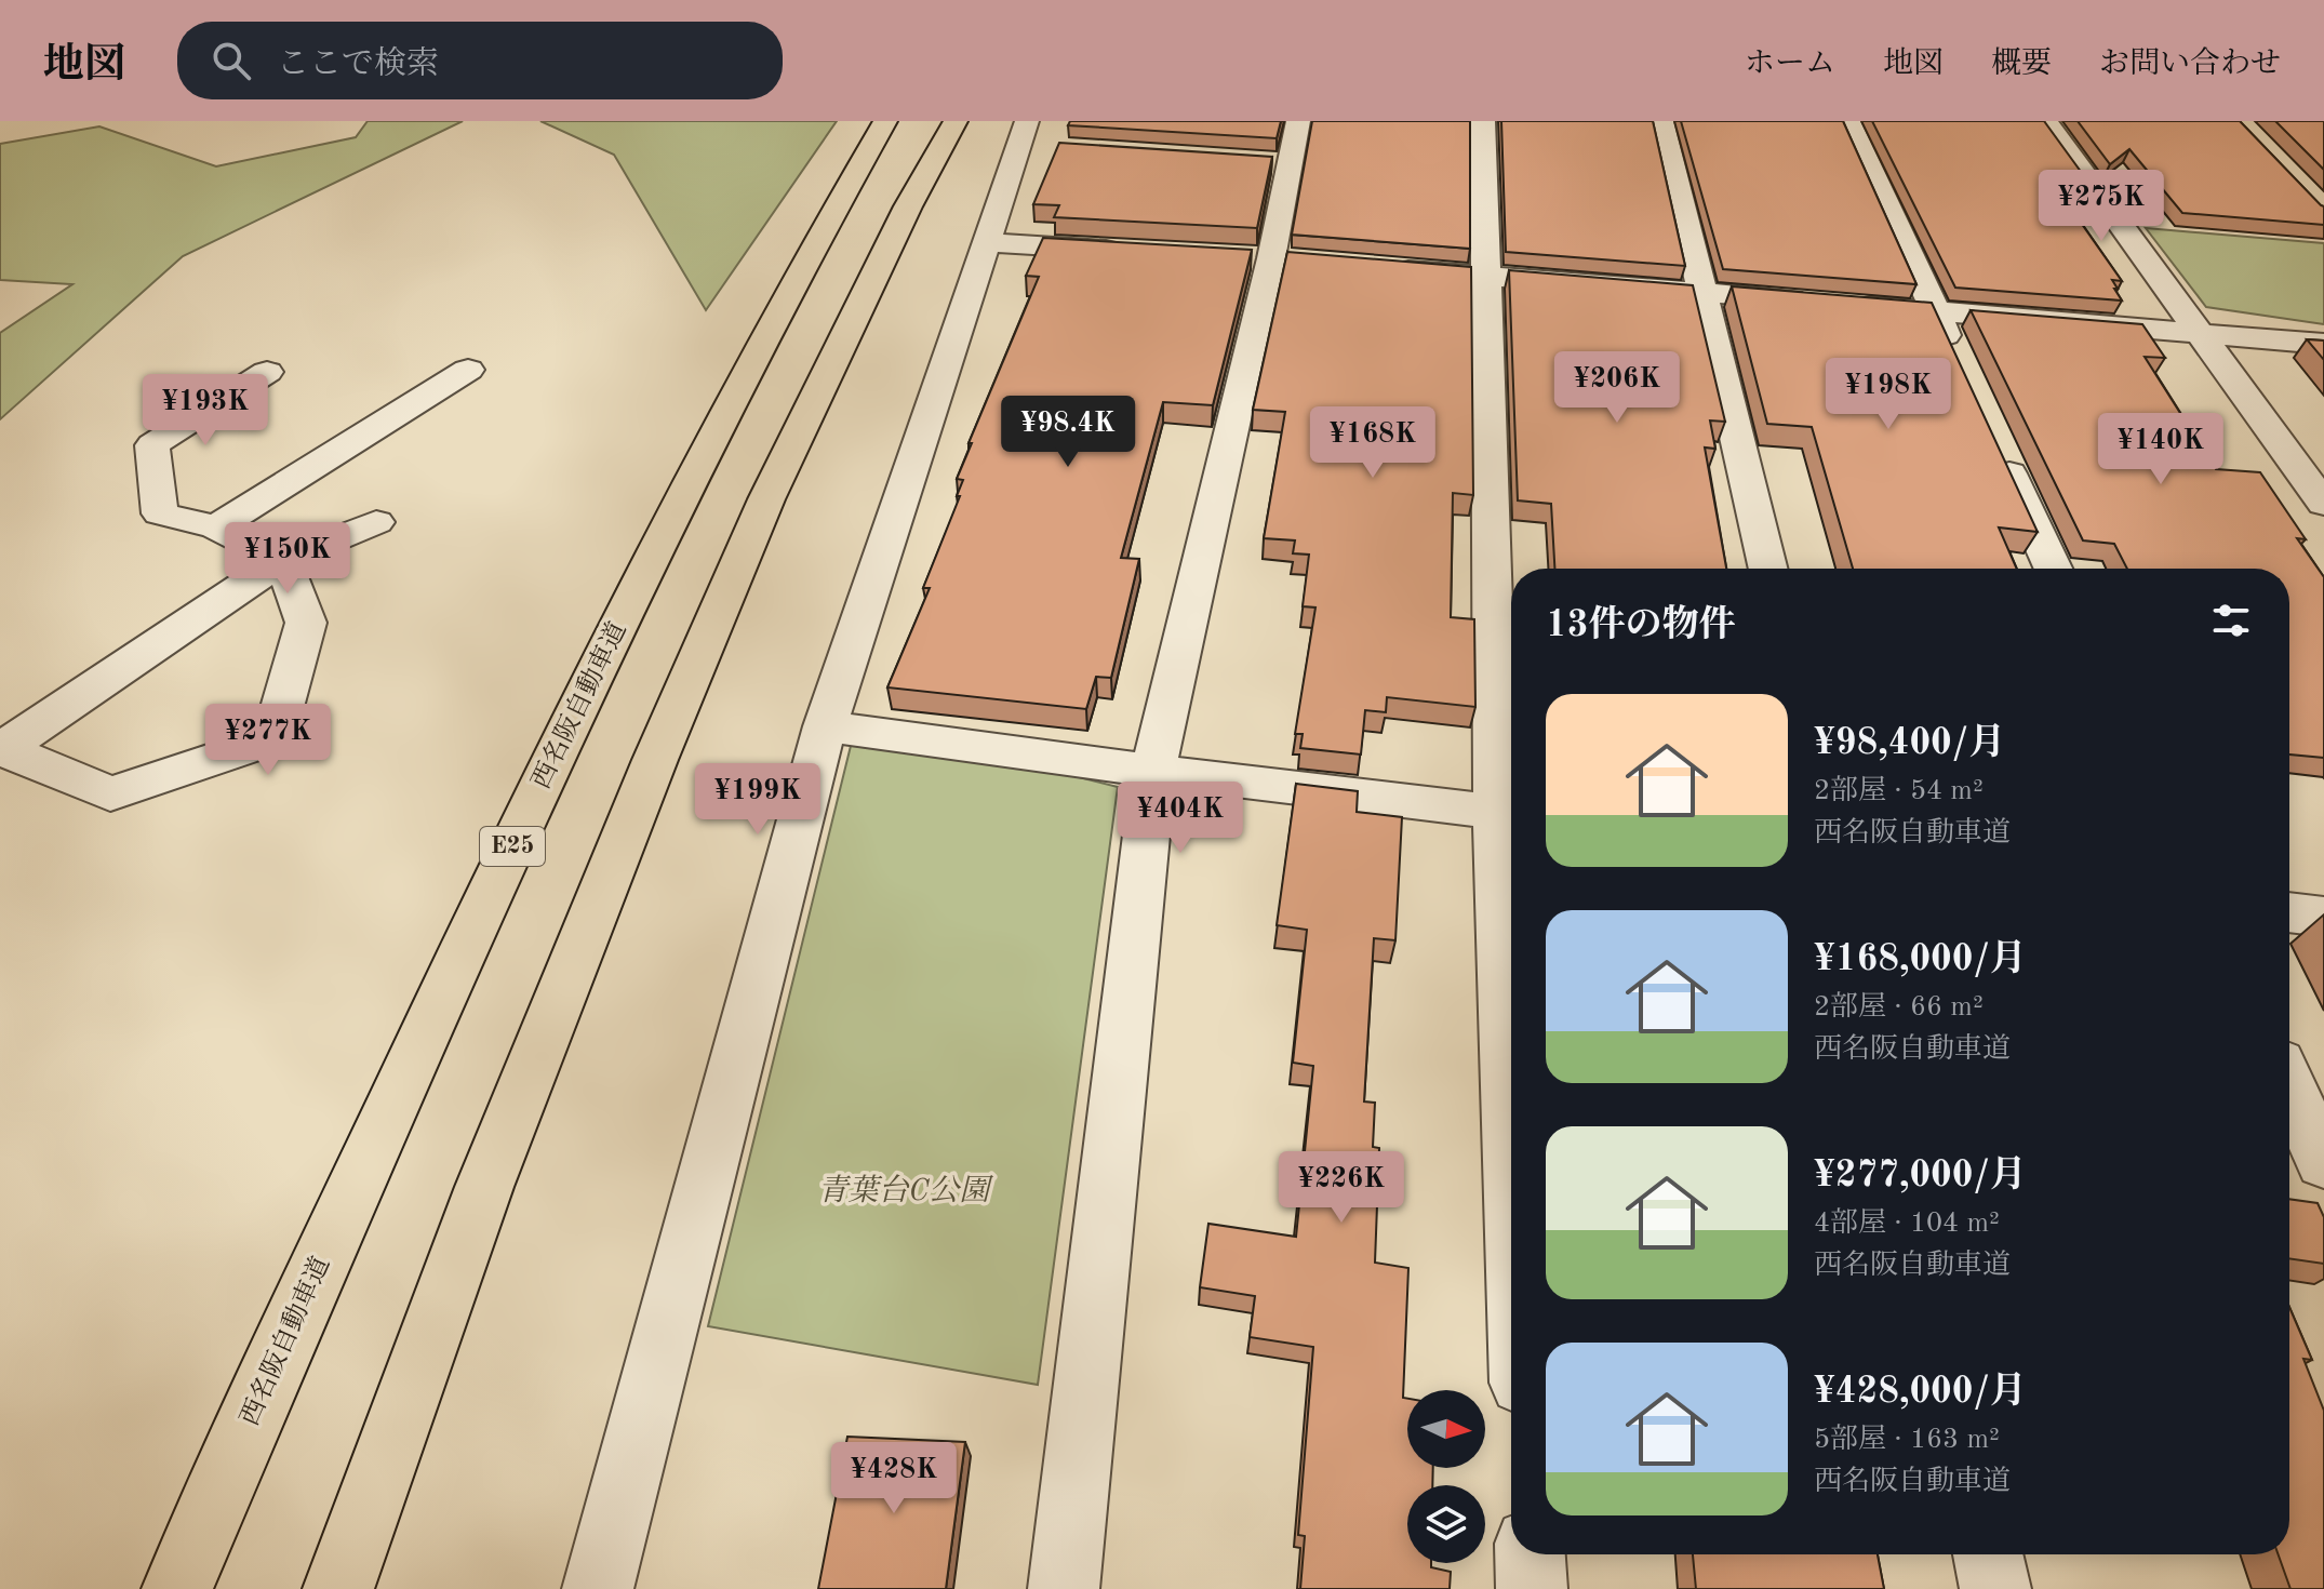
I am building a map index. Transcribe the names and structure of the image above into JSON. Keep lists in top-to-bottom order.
{
  "streets": {
    "highway": ["西名阪自動車道", "E25"]
  },
  "parks": ["青葉台C公園"],
  "north": "right",
  "page": {
    "header": "地図",
    "search": "ここで検索",
    "nav": [
      "ホーム",
      "地図",
      "概要",
      "お問い合わせ"
    ],
    "price": [
      "¥275K",
      "¥206K",
      "¥198K",
      "¥193K",
      "¥98.4K",
      "¥168K",
      "¥140K",
      "¥150K",
      "¥277K",
      "¥199K",
      "¥404K",
      "¥226K",
      "¥428K"
    ],
    "heading": "13件の物件",
    "list": [
      {
        "name": "¥98,400/月",
        "note": "2部屋 · 54 m² · 西名阪自動車道"
      },
      {
        "name": "¥168,000/月",
        "note": "2部屋 · 66 m² · 西名阪自動車道"
      },
      {
        "name": "¥277,000/月",
        "note": "4部屋 · 104 m² · 西名阪自動車道"
      },
      {
        "name": "¥428,000/月",
        "note": "5部屋 · 163 m² · 西名阪自動車道"
      }
    ]
  }
}
